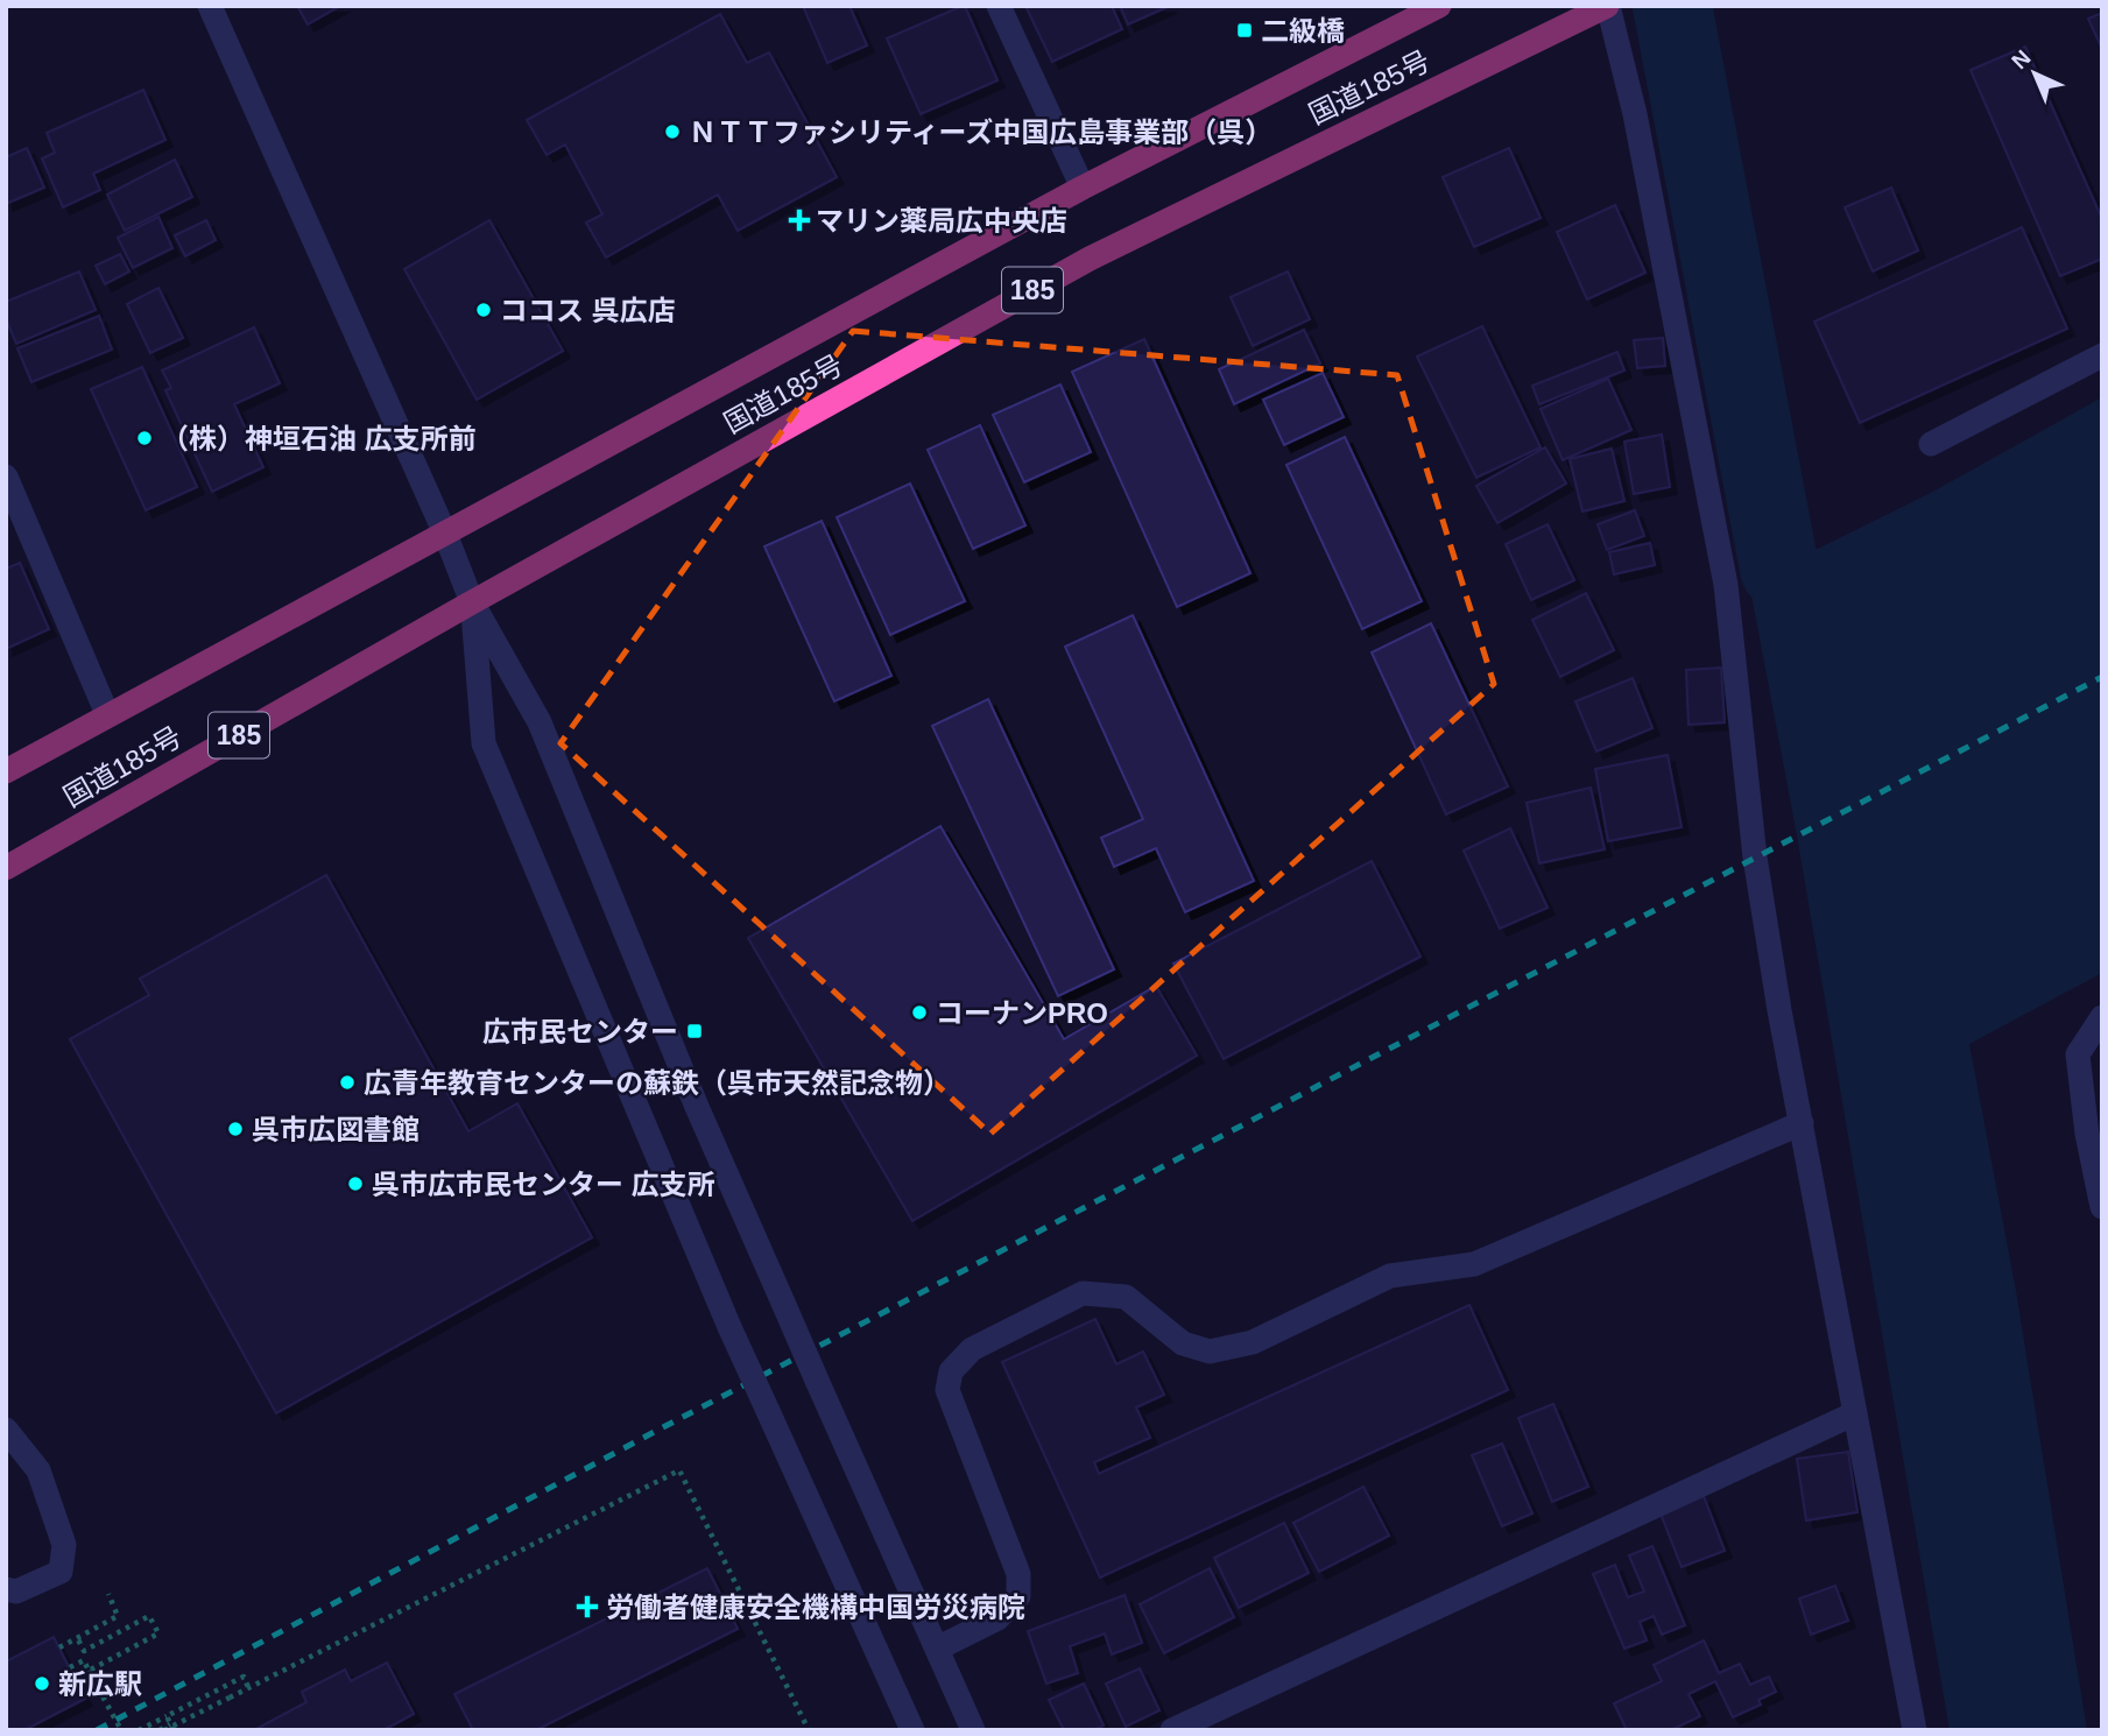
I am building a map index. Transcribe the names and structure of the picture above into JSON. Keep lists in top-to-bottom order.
{
  "streets": {
    "highway": ["国道185号", "185"]
  },
  "places": {
    "transit": ["二級橋", "広市民センター"],
    "other": [
      "ＮＴＴファシリティーズ中国広島事業部（呉）",
      "ココス 呉広店",
      "（株）神垣石油 広支所前",
      "コーナンPRO",
      "広青年教育センターの蘇鉄（呉市天然記念物）",
      "呉市広図書館",
      "呉市広市民センター 広支所",
      "新広駅"
    ],
    "health": ["マリン薬局広中央店", "労働者健康安全機構中国労災病院"]
  },
  "north": "top left"
}
